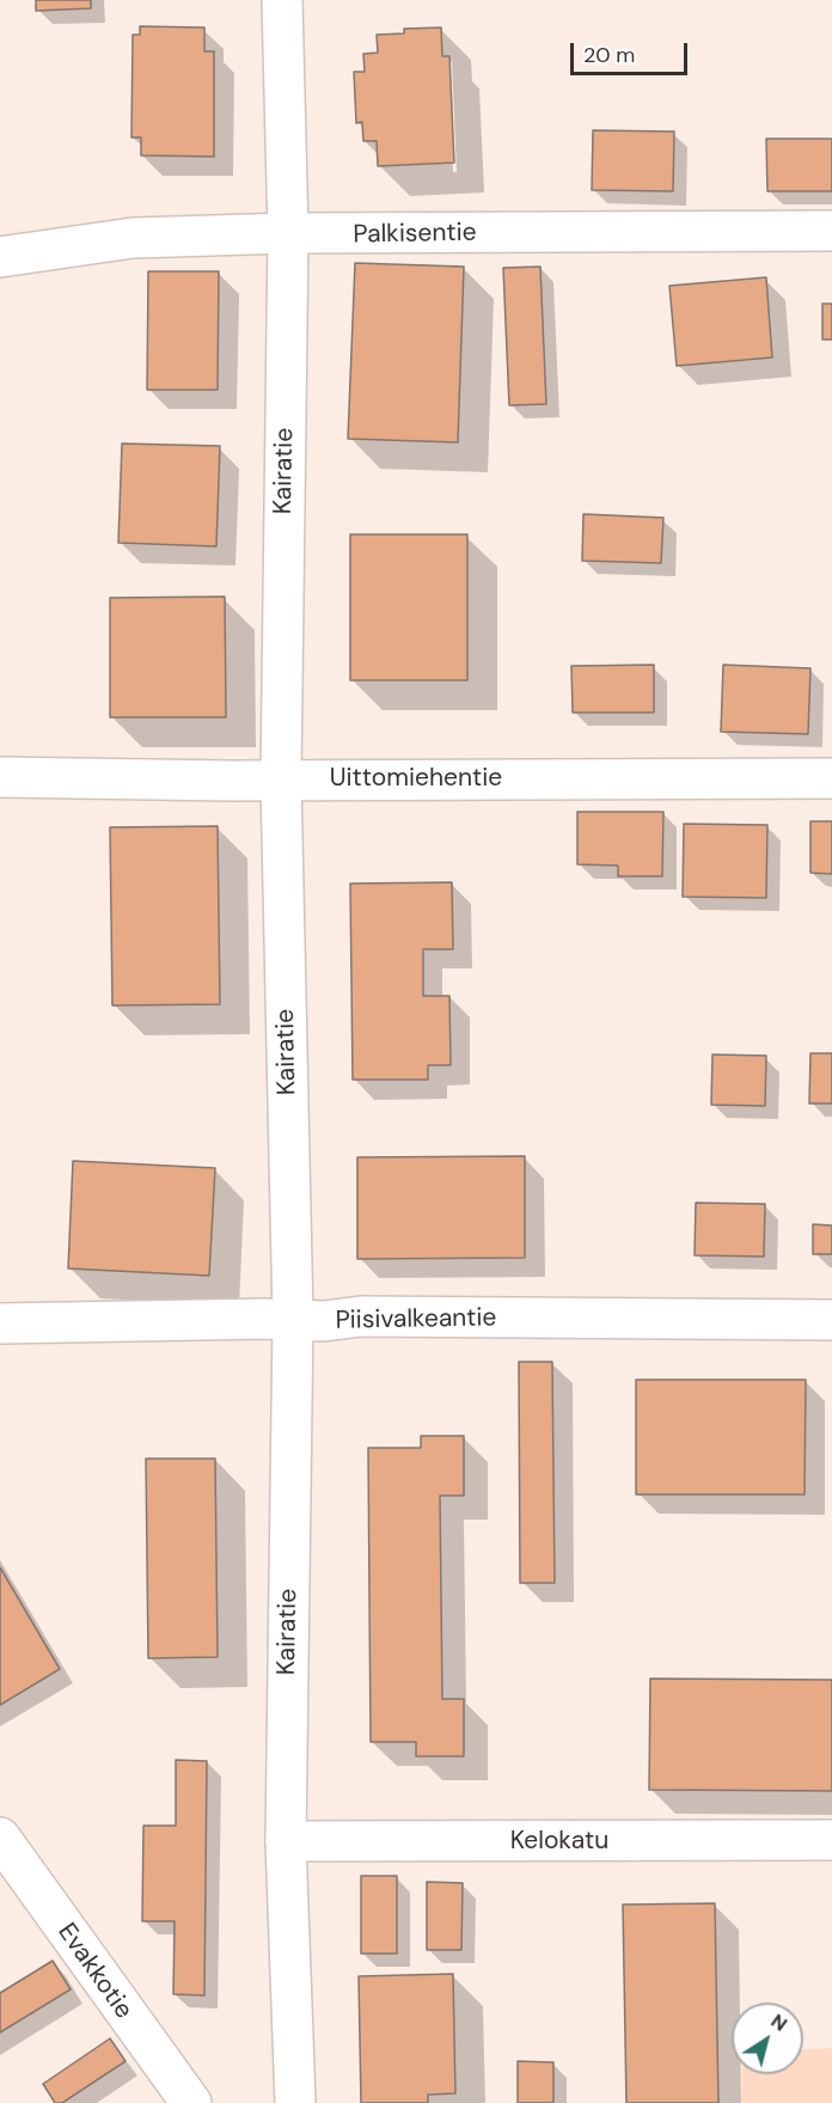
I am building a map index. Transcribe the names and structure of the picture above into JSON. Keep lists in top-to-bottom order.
{
  "streets": {
    "street": [
      "Palkisentie",
      "Kairatie",
      "Uittomiehentie",
      "Piisivalkeantie",
      "Kelokatu",
      "Evakkotie"
    ]
  },
  "crossings": [
    ["Palkisentie", "Kairatie"],
    ["Kairatie", "Uittomiehentie"],
    ["Kairatie", "Piisivalkeantie"],
    ["Kairatie", "Kelokatu"]
  ],
  "scale_bar": "20 m",
  "north": "top right"
}
